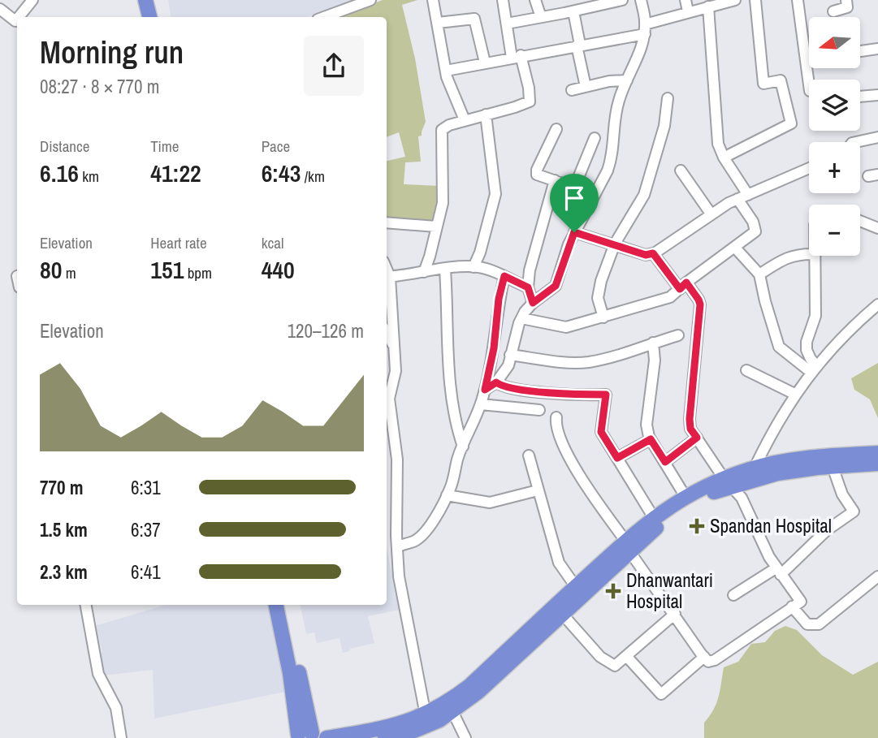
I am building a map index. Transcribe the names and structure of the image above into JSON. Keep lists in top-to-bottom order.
{
  "places": {
    "health": ["Spandan Hospital", "Dhanwantari Hospital"]
  },
  "north": "left",
  "page": {
    "map_buttons": ["+", "−"],
    "heading": ["Morning run", "08:27 · 8 × 770 m"],
    "stats": [
      ["Distance", "6.16 km"],
      ["Time", "41:22"],
      ["Pace", "6:43 /km"],
      ["Elevation", "80 m"],
      ["Heart rate", "151 bpm"],
      ["kcal", "440"]
    ],
    "chart": ["Elevation", "120–126 m"],
    "list": [
      {
        "name": "770 m",
        "note": "6:31"
      },
      {
        "name": "1.5 km",
        "note": "6:37"
      },
      {
        "name": "2.3 km",
        "note": "6:41"
      }
    ]
  }
}
